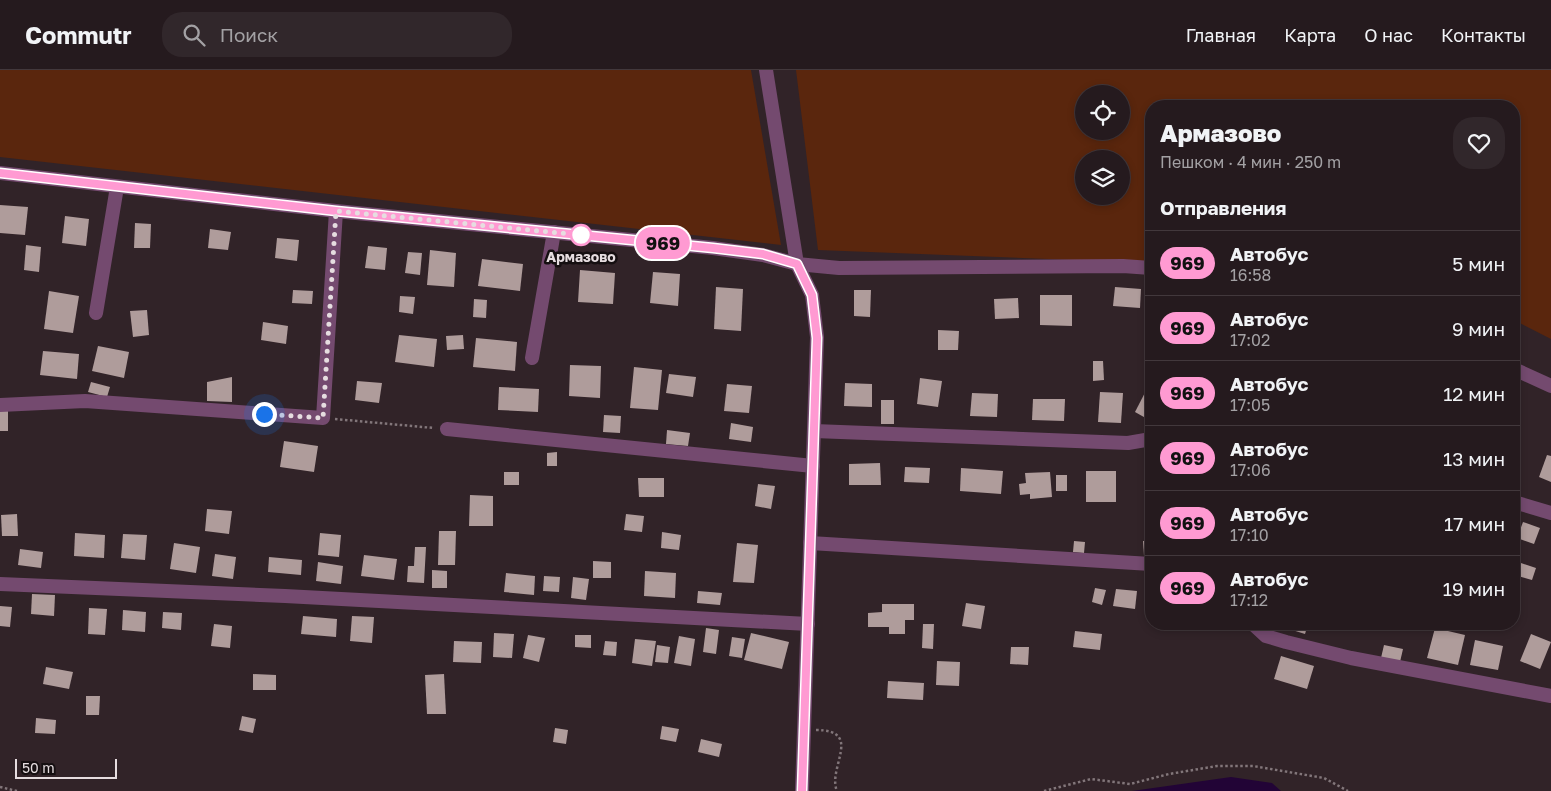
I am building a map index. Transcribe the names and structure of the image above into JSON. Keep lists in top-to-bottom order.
{
  "places": ["Армазово"],
  "lines": ["bus line 969"],
  "scale_bar": "50 m",
  "page": {
    "header": "Commutr",
    "search": "Поиск",
    "nav": [
      "Главная",
      "Карта",
      "О нас",
      "Контакты"
    ],
    "on_map": "969",
    "heading": [
      ["Армазово", "Пешком · 4 мин · 250 m"],
      "Отправления"
    ],
    "list": [
      {
        "mark": "969",
        "name": "Автобус",
        "note": "16:58",
        "value": "5 мин"
      },
      {
        "mark": "969",
        "name": "Автобус",
        "note": "17:02",
        "value": "9 мин"
      },
      {
        "mark": "969",
        "name": "Автобус",
        "note": "17:05",
        "value": "12 мин"
      },
      {
        "mark": "969",
        "name": "Автобус",
        "note": "17:06",
        "value": "13 мин"
      },
      {
        "mark": "969",
        "name": "Автобус",
        "note": "17:10",
        "value": "17 мин"
      },
      {
        "mark": "969",
        "name": "Автобус",
        "note": "17:12",
        "value": "19 мин"
      }
    ],
    "scale": "50 m"
  }
}
